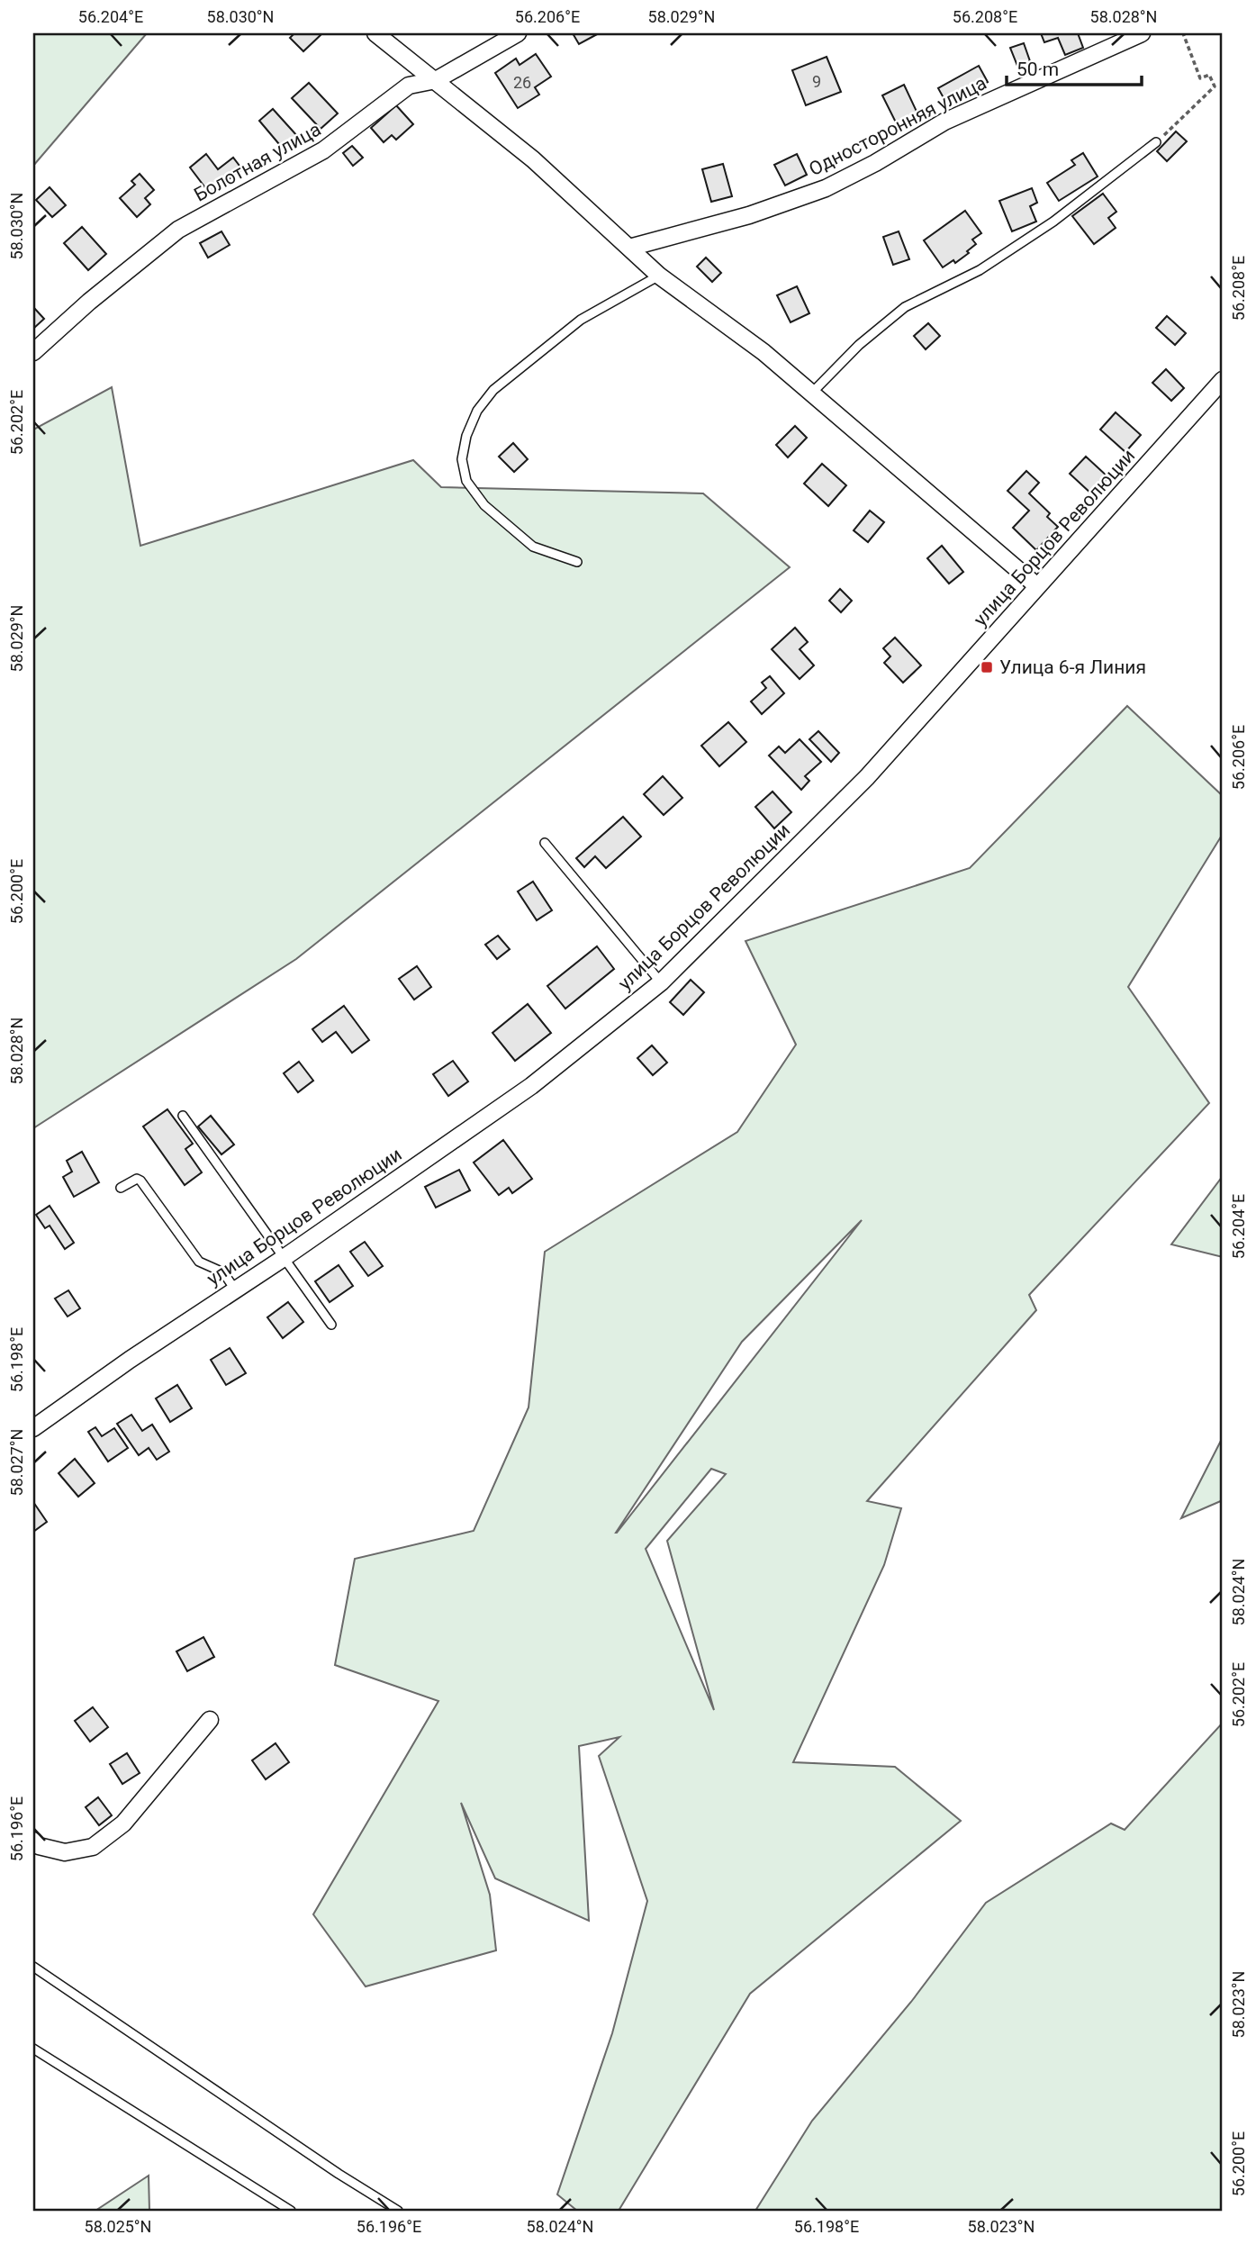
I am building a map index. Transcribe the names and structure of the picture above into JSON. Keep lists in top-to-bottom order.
{
  "streets": {
    "street": ["Односторонняя улица", "Болотная улица", "улица Борцов Революции"]
  },
  "places": {
    "transit": ["Улица 6-я Линия"]
  },
  "house_numbers": ["9", "26"],
  "scale_bar": "50 m",
  "coordinates": [
    "56.204°E",
    "58.030°N",
    "56.206°E",
    "58.029°N",
    "56.208°E",
    "58.028°N",
    "56.202°E",
    "56.200°E",
    "56.198°E",
    "58.027°N",
    "58.024°N",
    "56.196°E",
    "58.023°N",
    "58.025°N"
  ]
}
